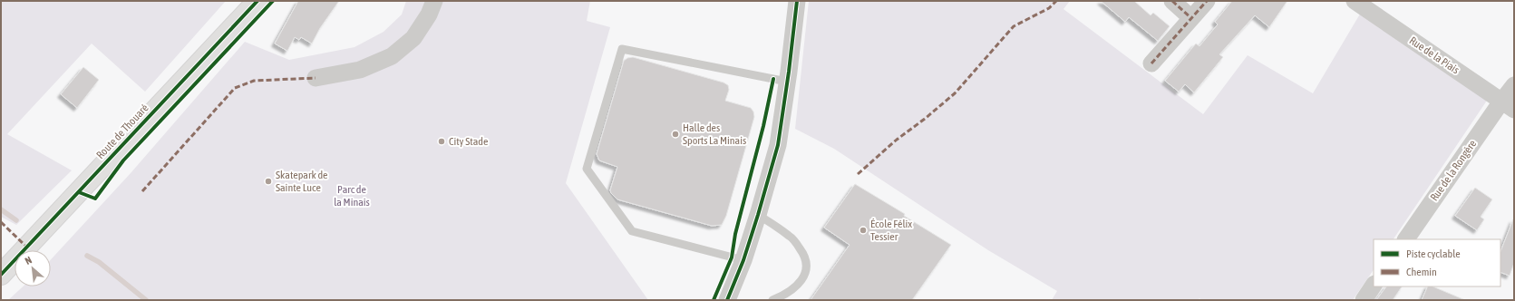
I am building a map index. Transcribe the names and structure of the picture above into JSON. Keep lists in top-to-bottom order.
{
  "streets": {
    "street": ["Rue de la Piais", "Route de Thouaré", "Rue de la Rongère"]
  },
  "crossings": [
    ["Rue de la Piais", "Rue de la Rongère"]
  ],
  "parks": ["Parc de la Minais"],
  "places": [
    "Halle des Sports La Minais",
    "City Stade",
    "Skatepark de Sainte Luce",
    "École Félix Tessier"
  ],
  "legend": ["Piste cyclable", "Chemin"],
  "north": "top left"
}
